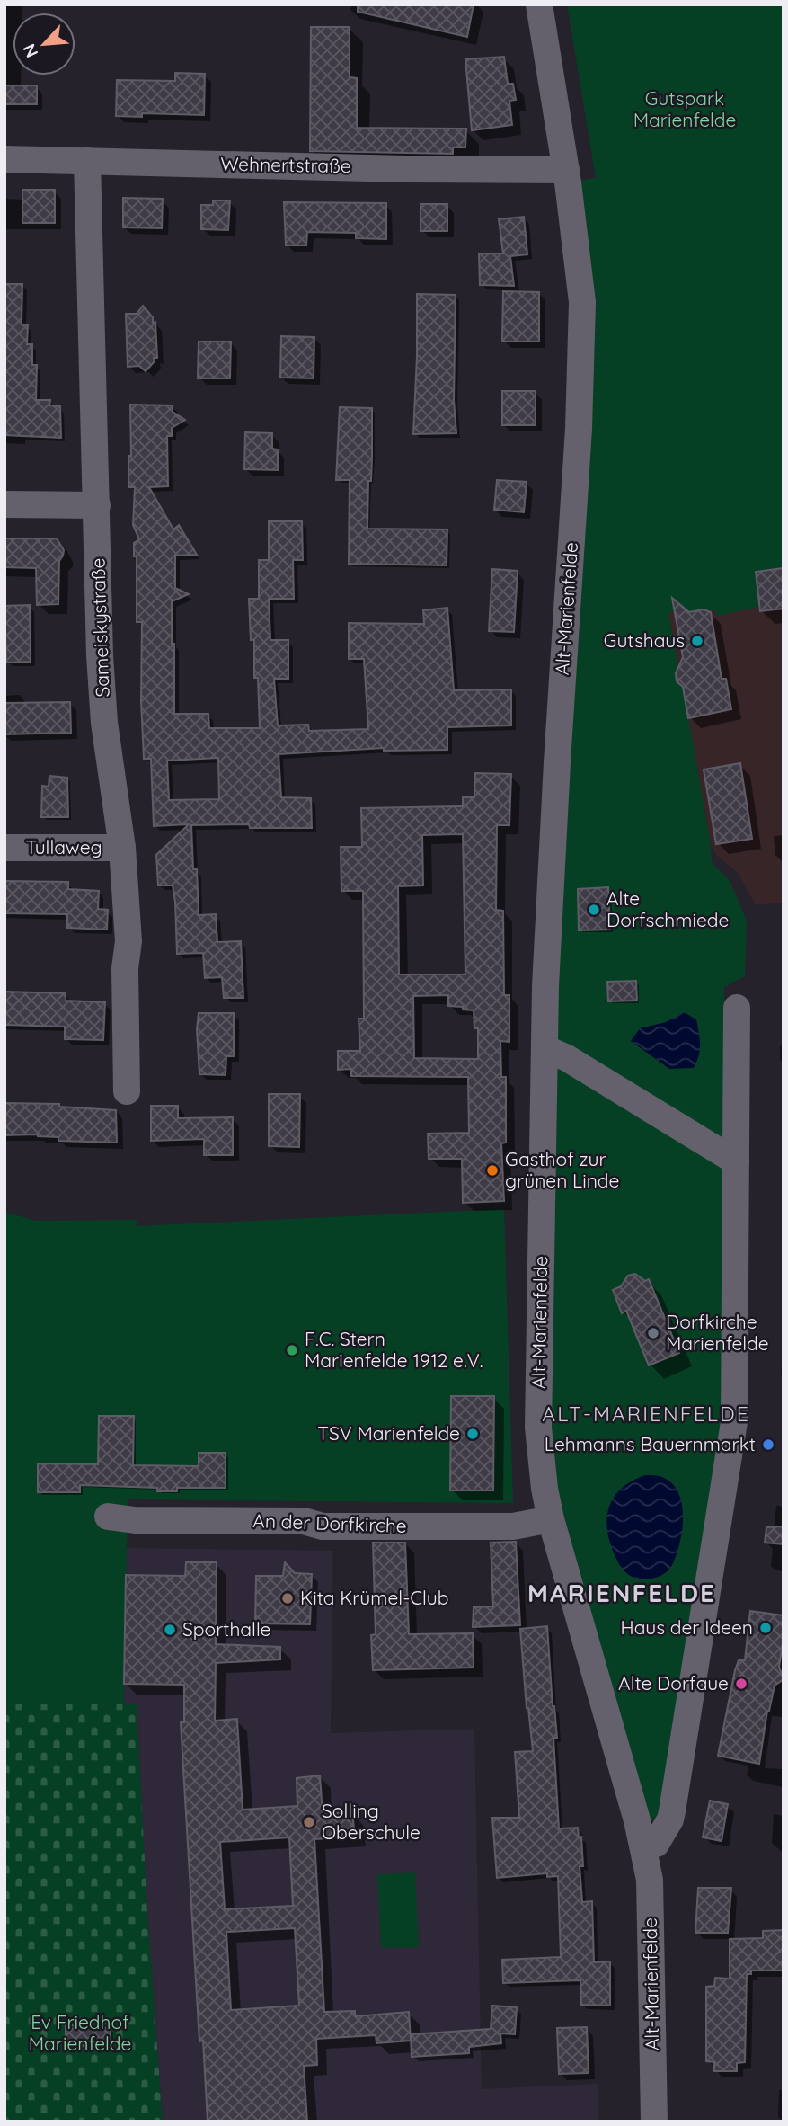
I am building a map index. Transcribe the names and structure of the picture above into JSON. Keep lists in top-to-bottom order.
{
  "streets": {
    "street": [
      "Wehnertstraße",
      "Alt-Marienfelde",
      "Sameiskystraße",
      "Tullaweg",
      "An der Dorfkirche"
    ]
  },
  "crossings": [
    ["Wehnertstraße", "Alt-Marienfelde"],
    ["Wehnertstraße", "Sameiskystraße"],
    ["Alt-Marienfelde", "An der Dorfkirche"],
    ["Sameiskystraße", "Tullaweg"]
  ],
  "districts": ["ALT-MARIENFELDE", "MARIENFELDE"],
  "parks": ["Gutspark Marienfelde", "Ev Friedhof Marienfelde"],
  "places": [
    "Gutshaus",
    "Alte Dorfschmiede",
    "Gasthof zur grünen Linde",
    "Dorfkirche Marienfelde",
    "F.C. Stern Marienfelde 1912 e.V.",
    "TSV Marienfelde",
    "Lehmanns Bauernmarkt",
    "Kita Krümel-Club",
    "Haus der Ideen",
    "Sporthalle",
    "Alte Dorfaue",
    "Solling Oberschule"
  ],
  "north": "bottom left"
}
